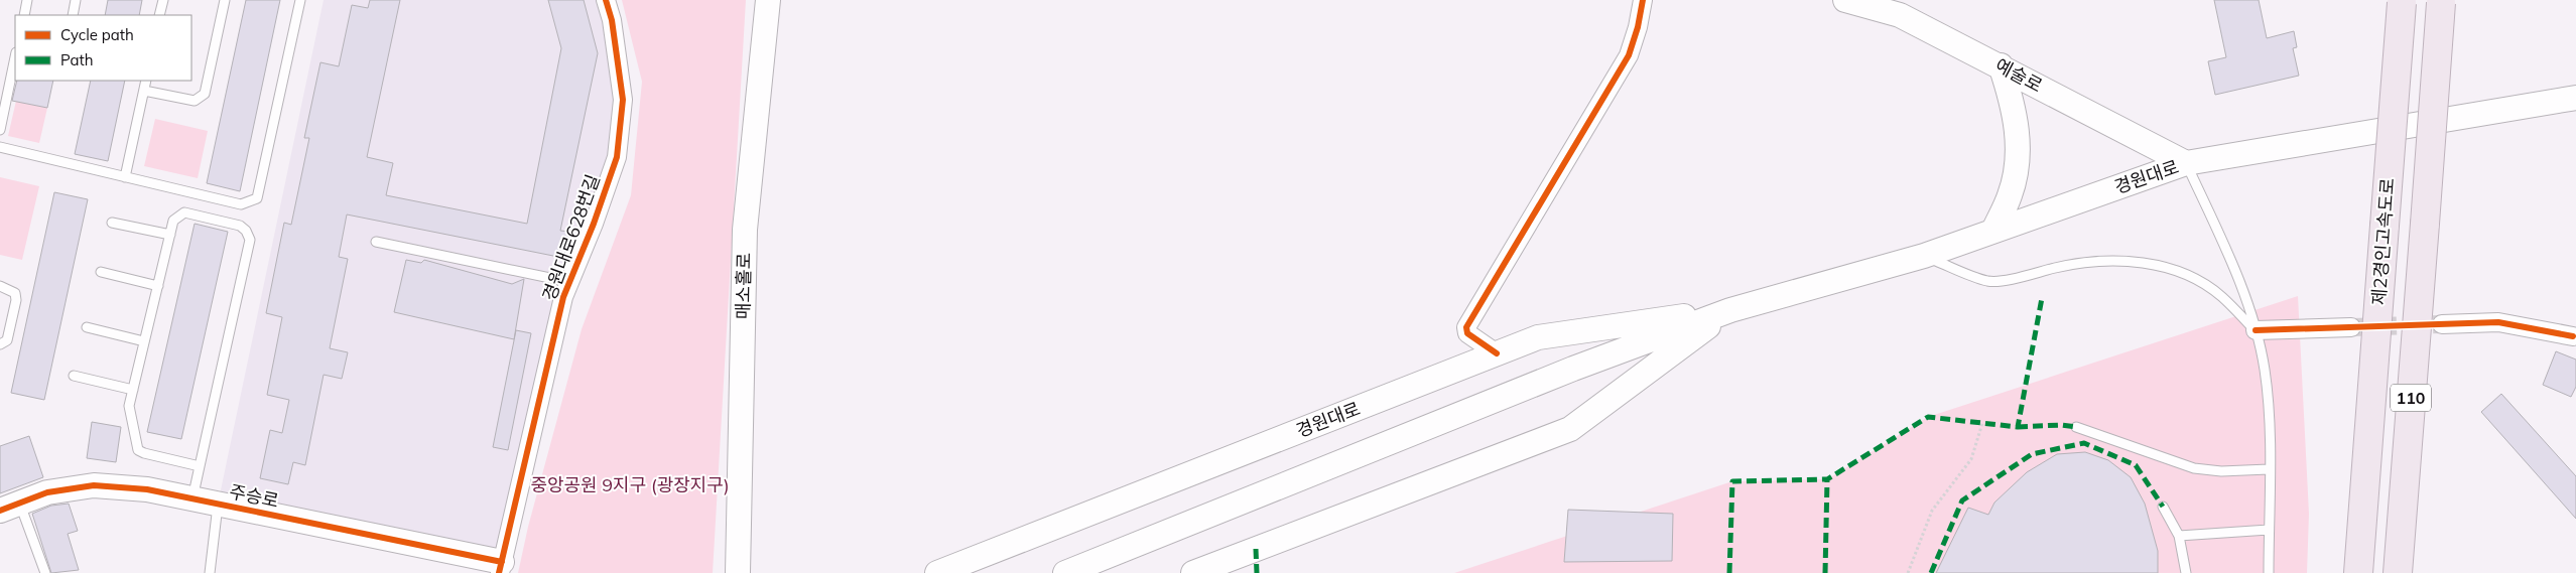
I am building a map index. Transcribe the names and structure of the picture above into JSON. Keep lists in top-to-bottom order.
{
  "streets": {
    "highway": ["제2경인고속도로", "110"],
    "main road": [
      "예술로",
      "경원대로",
      "매소홀로",
      "주승로"
    ],
    "street": ["경원대로628번길"]
  },
  "crossings": [
    ["예술로", "경원대로"],
    ["경원대로628번길", "주승로"]
  ],
  "parks": ["중앙공원 9지구 (광장지구)"],
  "legend": ["Cycle path", "Path"]
}
